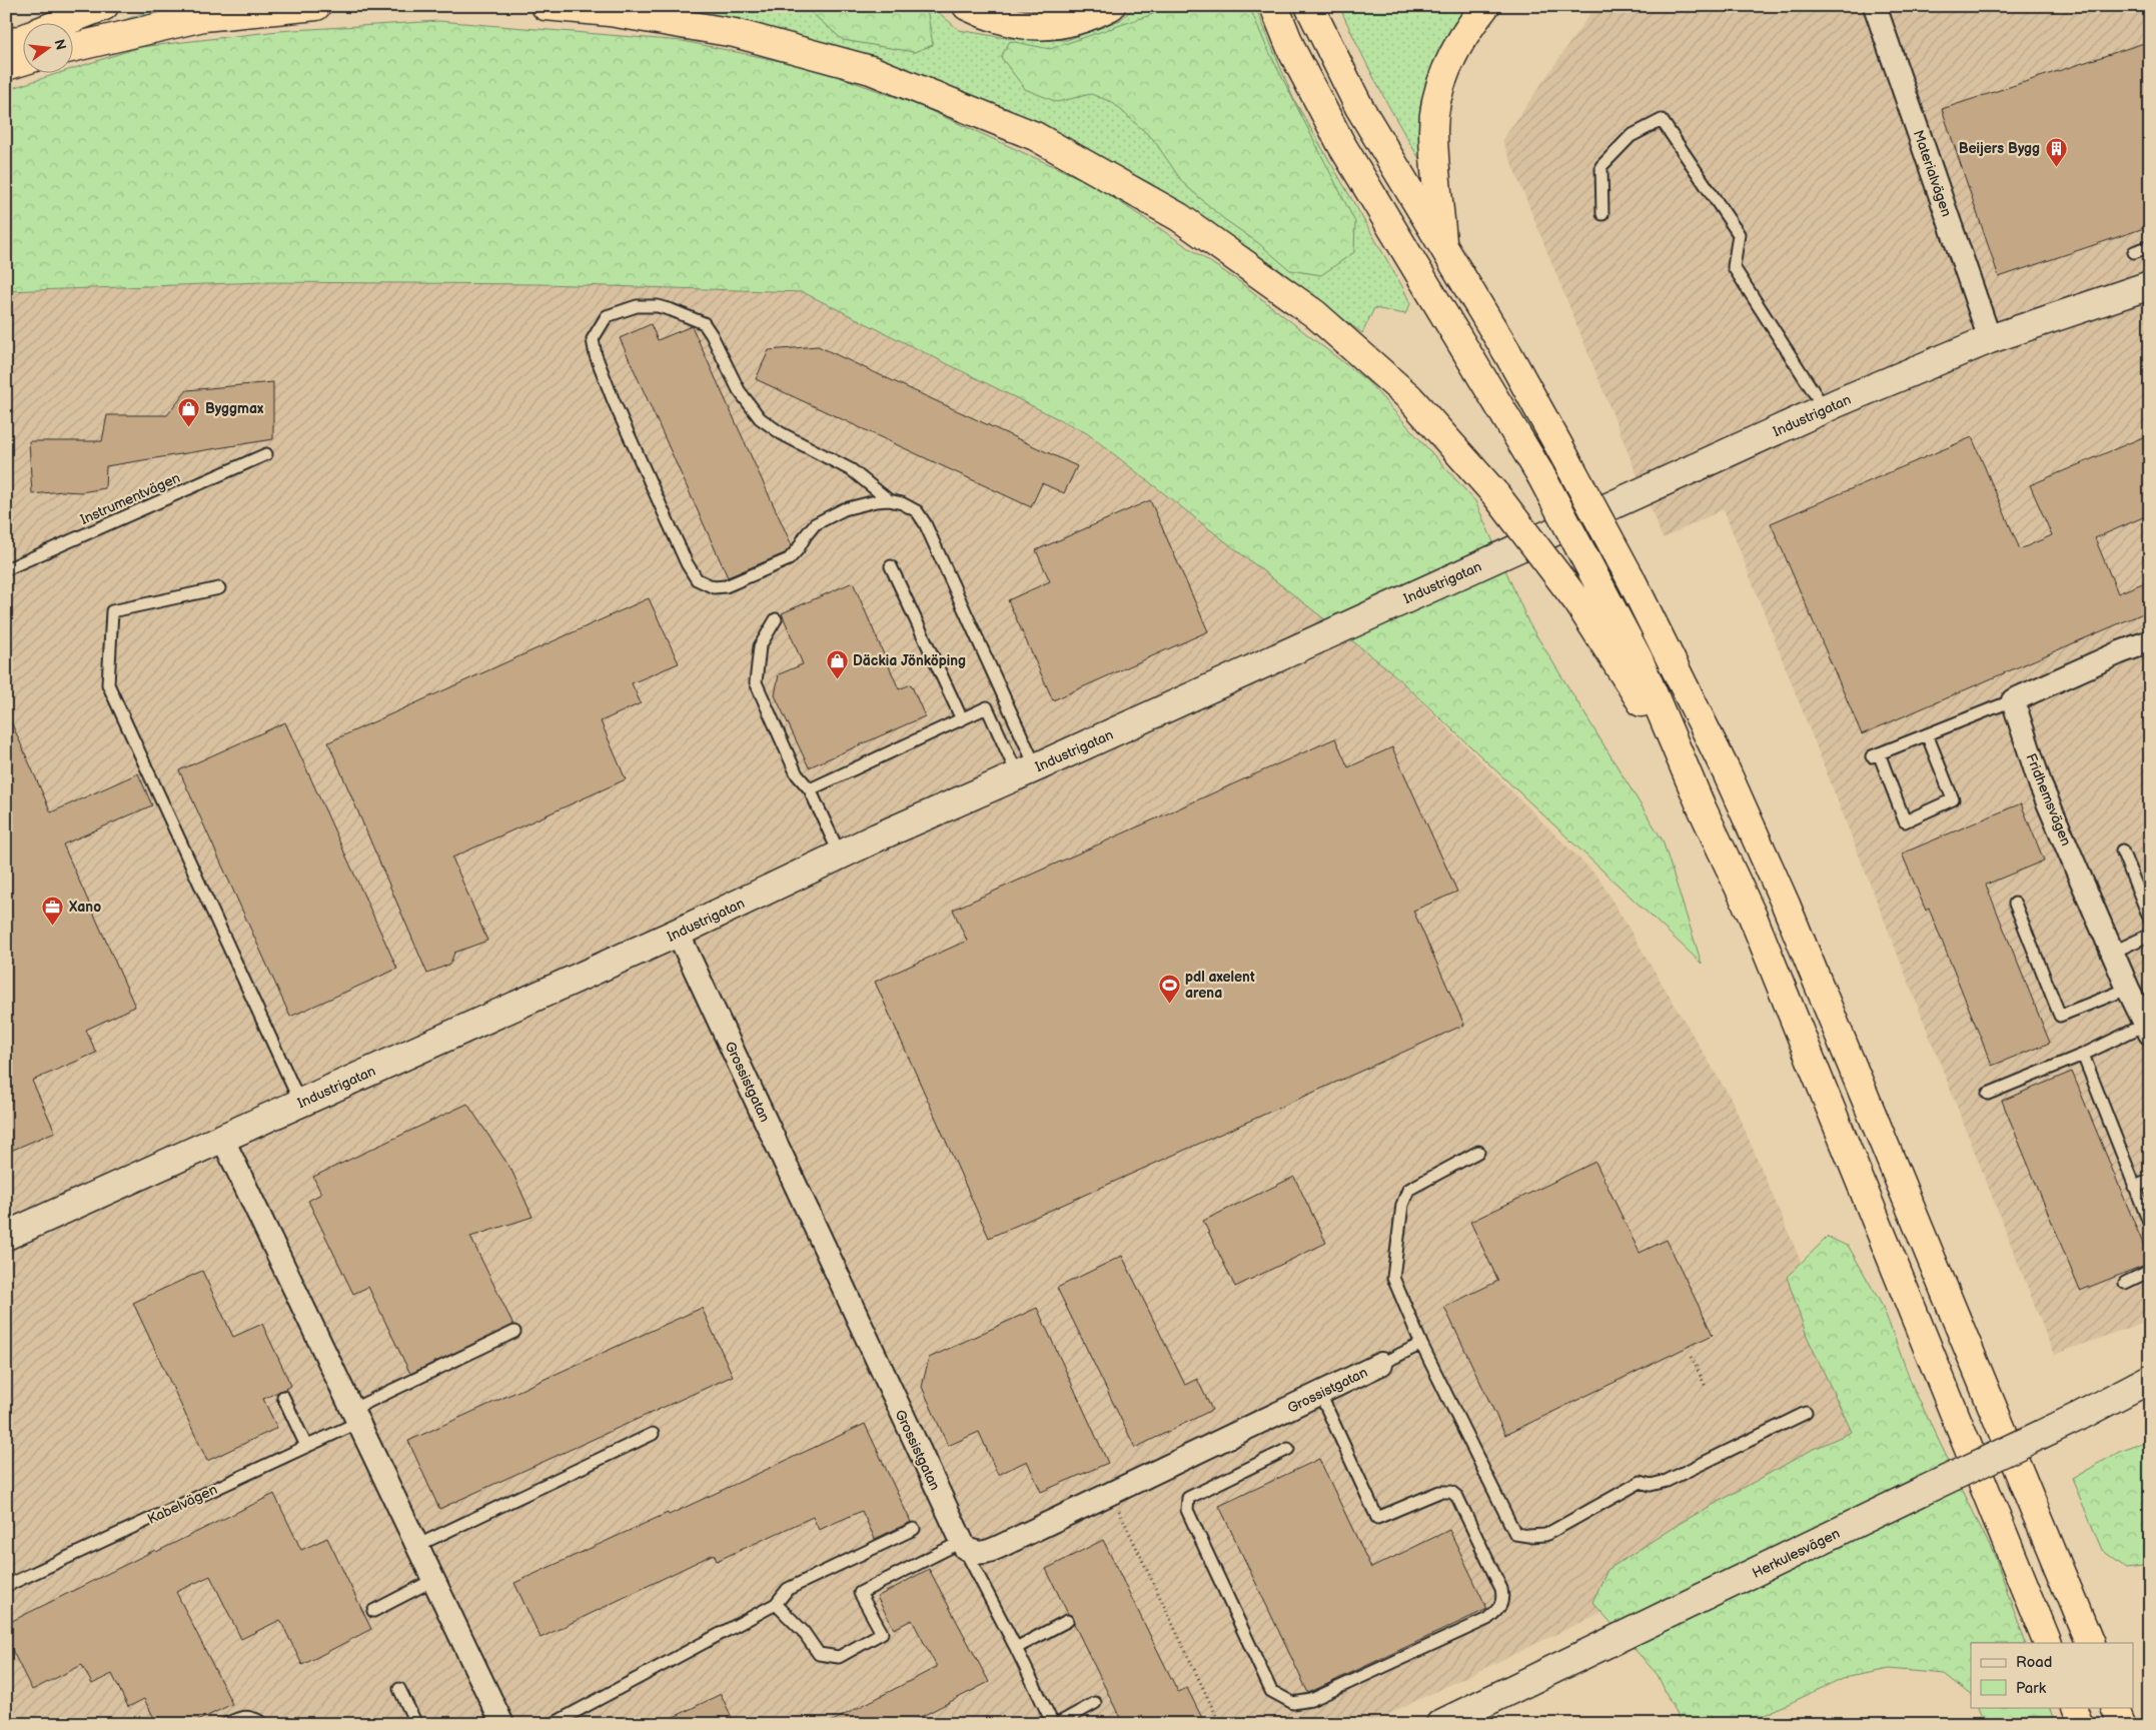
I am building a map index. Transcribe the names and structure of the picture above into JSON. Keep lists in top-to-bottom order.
{
  "streets": {
    "street": [
      "Materialvägen",
      "Industrigatan",
      "Fridhemsvägen",
      "Grossistgatan",
      "Herkulesvägen"
    ],
    "lane": ["Instrumentvägen", "Kabelvägen"]
  },
  "crossings": [
    ["Materialvägen", "Industrigatan"],
    ["Industrigatan", "Grossistgatan"]
  ],
  "places": {
    "building": ["Beijers Bygg"],
    "shop": ["Byggmax", "Däckia Jönköping"],
    "office": ["Xano"],
    "sports": ["pdl axelent arena"]
  },
  "legend": ["Road", "Park"],
  "north": "right"
}
